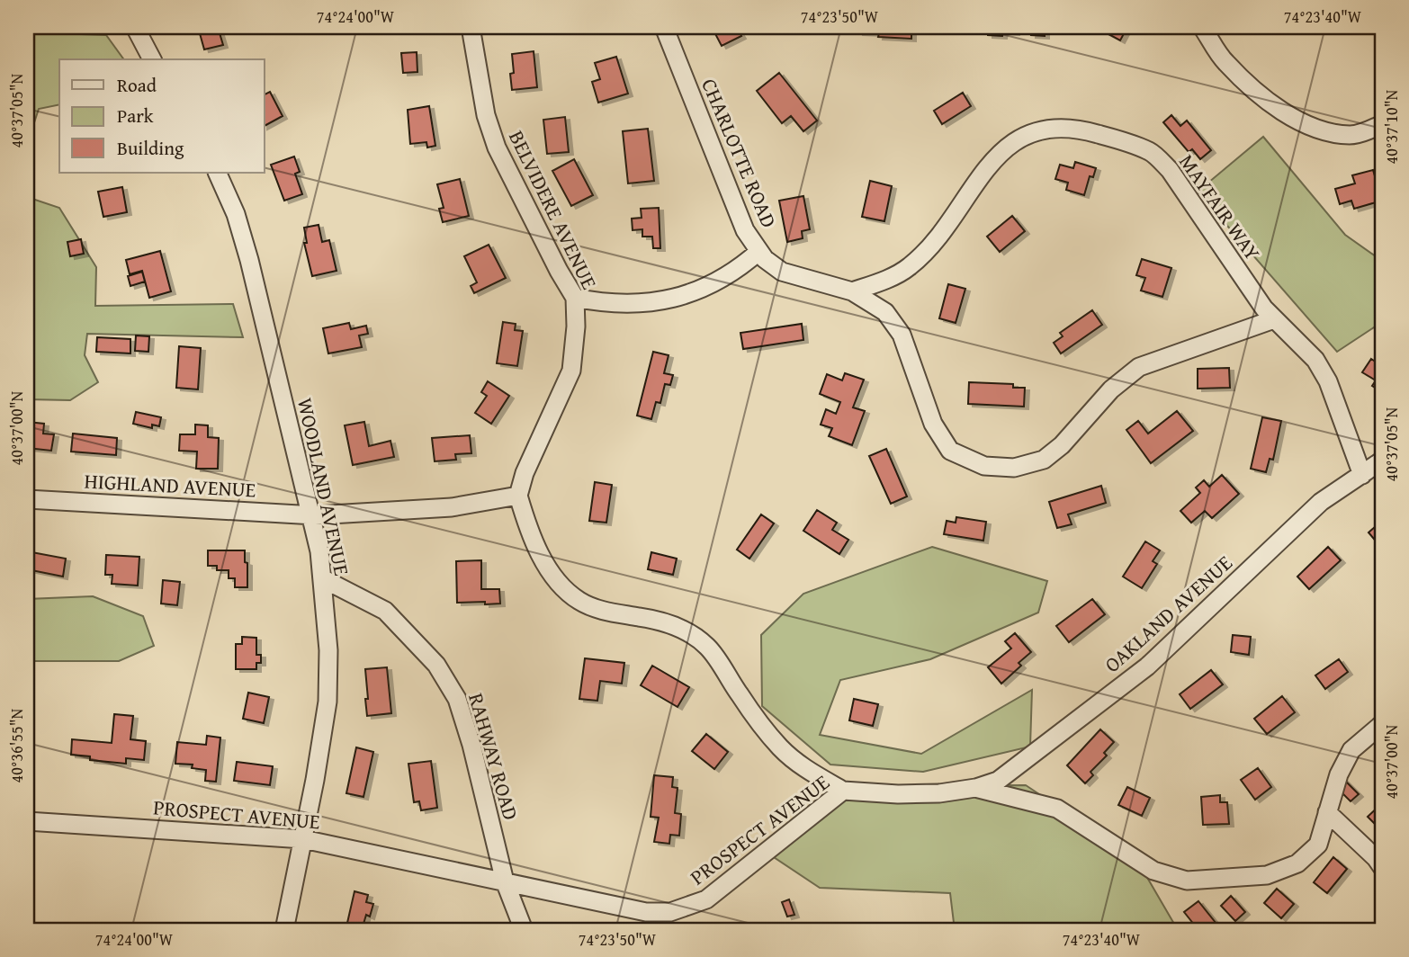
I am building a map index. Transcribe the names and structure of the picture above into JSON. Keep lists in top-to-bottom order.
{
  "streets": {
    "street": [
      "CHARLOTTE ROAD",
      "MAYFAIR WAY",
      "BELVIDERE AVENUE",
      "HIGHLAND AVENUE",
      "WOODLAND AVENUE",
      "OAKLAND AVENUE",
      "RAHWAY ROAD",
      "PROSPECT AVENUE"
    ]
  },
  "crossings": [
    ["CHARLOTTE ROAD", "BELVIDERE AVENUE"],
    ["MAYFAIR WAY", "OAKLAND AVENUE"],
    ["HIGHLAND AVENUE", "WOODLAND AVENUE"],
    ["WOODLAND AVENUE", "RAHWAY ROAD"],
    ["WOODLAND AVENUE", "PROSPECT AVENUE"],
    ["OAKLAND AVENUE", "PROSPECT AVENUE"],
    ["RAHWAY ROAD", "PROSPECT AVENUE"]
  ],
  "legend": ["Road", "Park", "Building"],
  "coordinates": [
    "74°24'00\"W",
    "74°23'50\"W",
    "74°23'40\"W",
    "40°37'05\"N",
    "40°37'10\"N",
    "40°37'00\"N",
    "40°36'55\"N"
  ]
}
